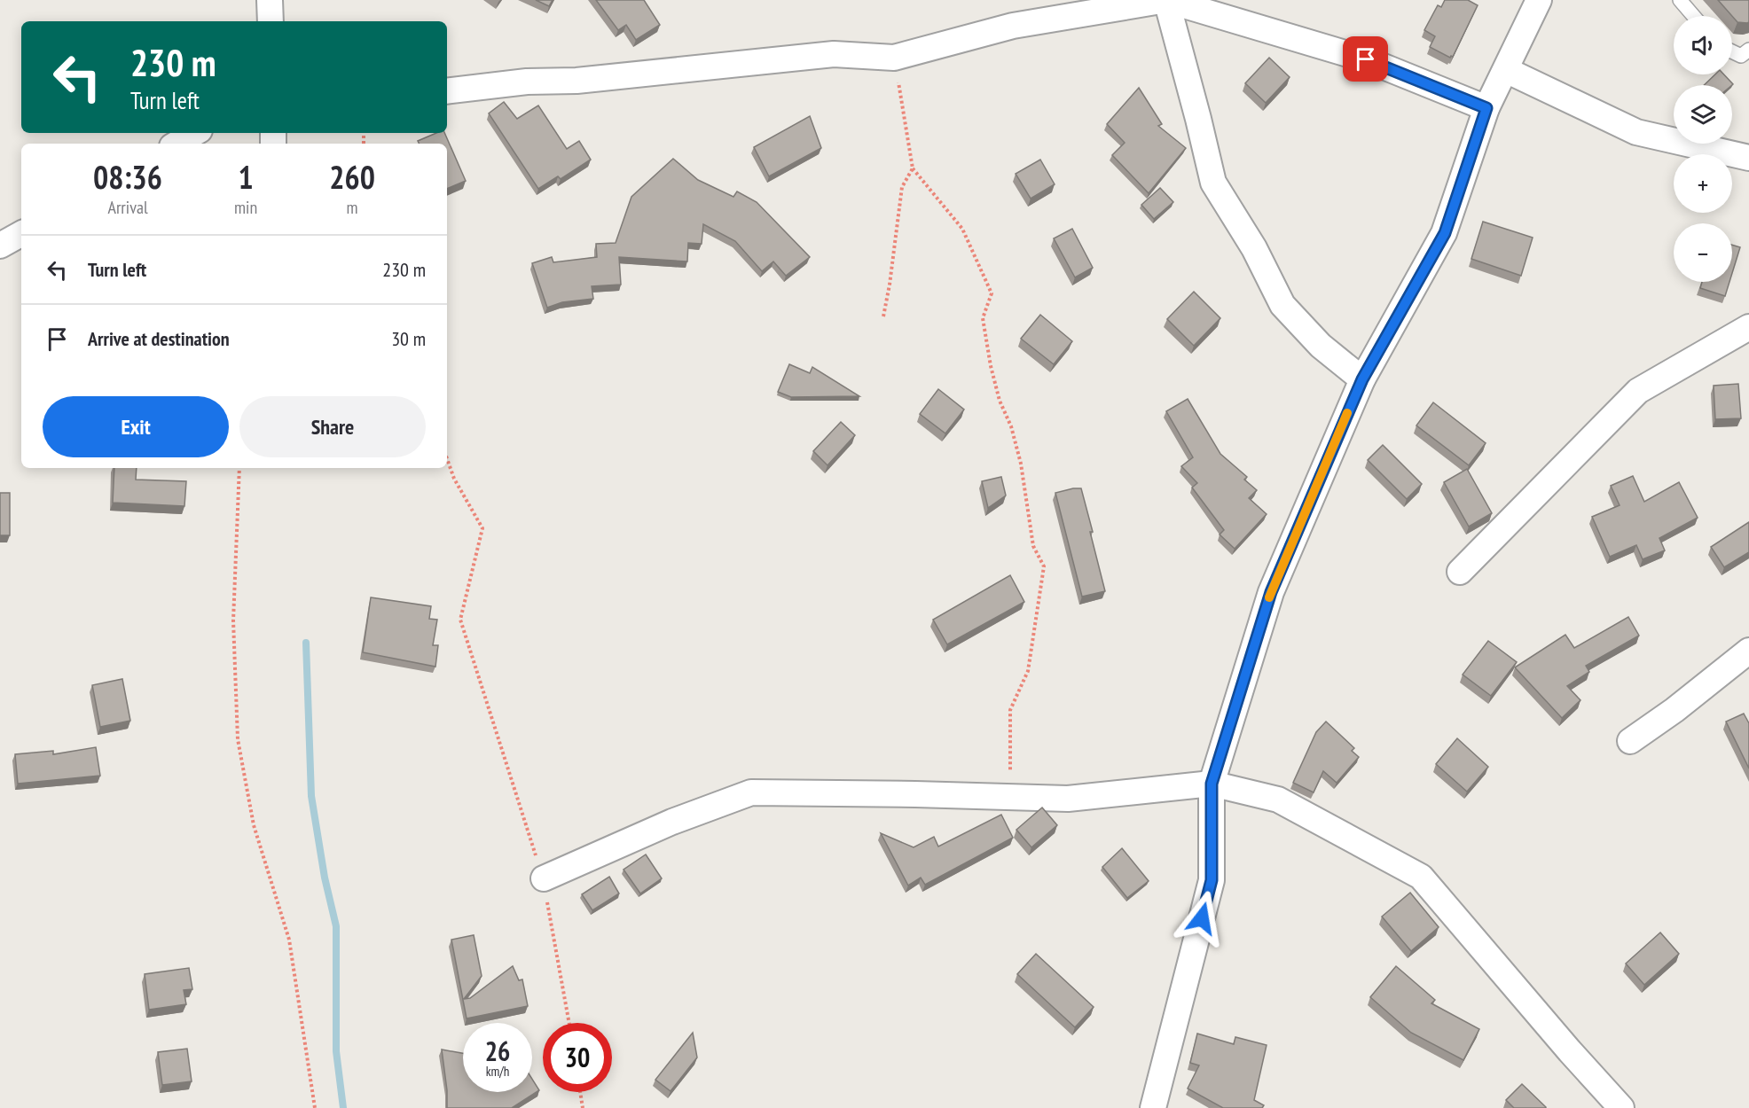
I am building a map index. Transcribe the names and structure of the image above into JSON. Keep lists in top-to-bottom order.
{
  "page": {
    "map_buttons": ["+", "−"],
    "turn": ["230 m", "Turn left"],
    "eta": [
      "08:36",
      "Arrival",
      "1",
      "min",
      "260",
      "m"
    ],
    "list": [
      {
        "name": "Turn left",
        "value": "230 m"
      },
      {
        "name": "Arrive at destination",
        "value": "30 m"
      }
    ],
    "buttons": ["Exit", "Share"],
    "speed": "26 km/h",
    "limit": "30"
  }
}
